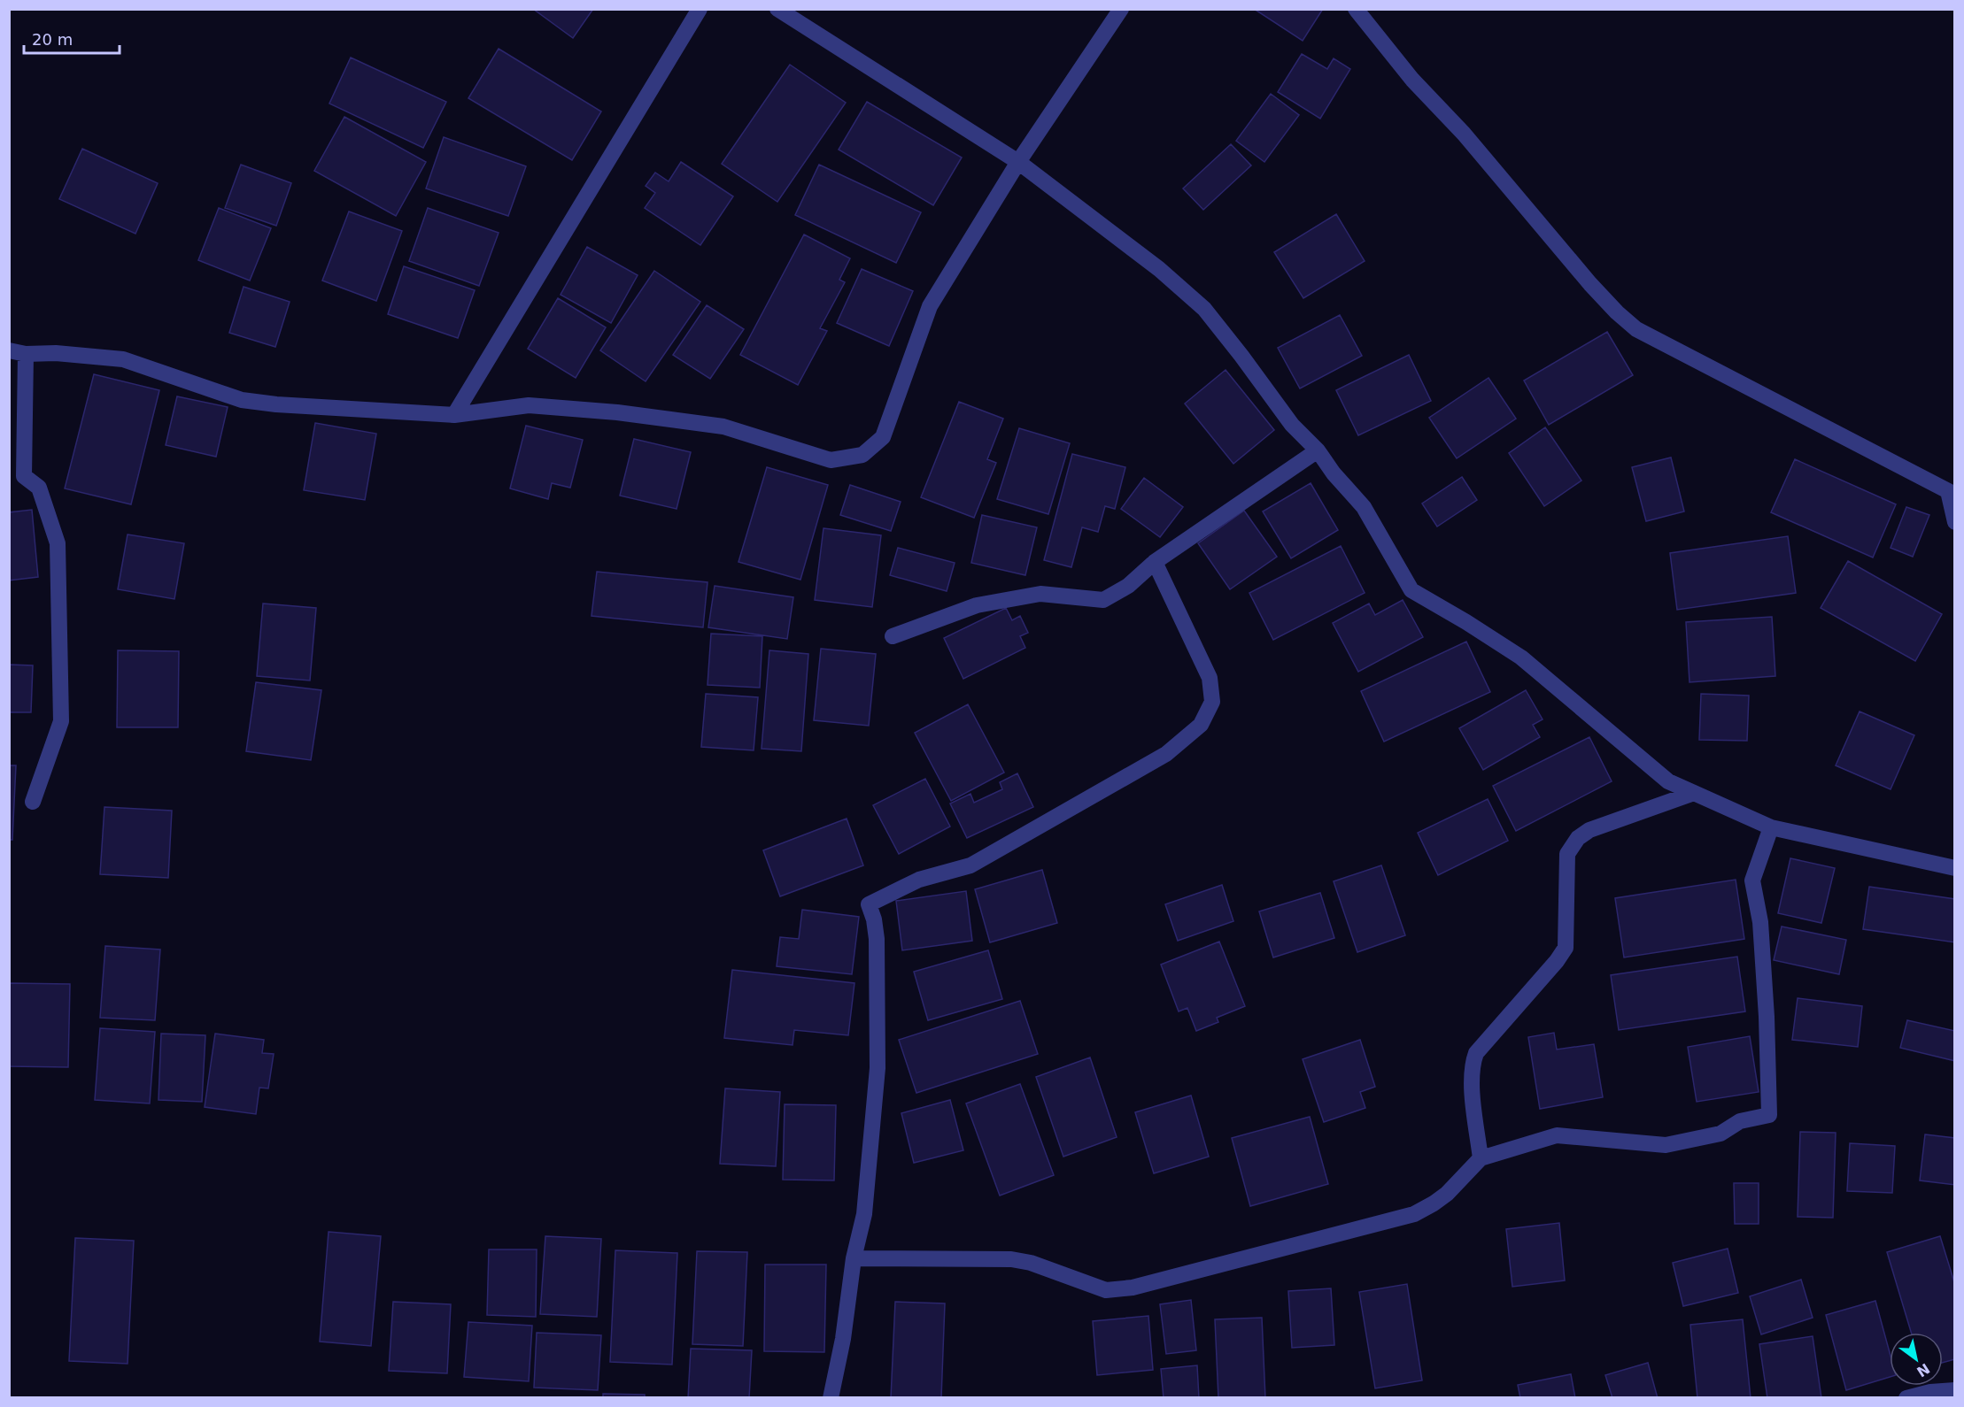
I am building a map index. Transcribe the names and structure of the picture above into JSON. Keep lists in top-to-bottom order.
{
  "scale_bar": "20 m",
  "north": "bottom right"
}
